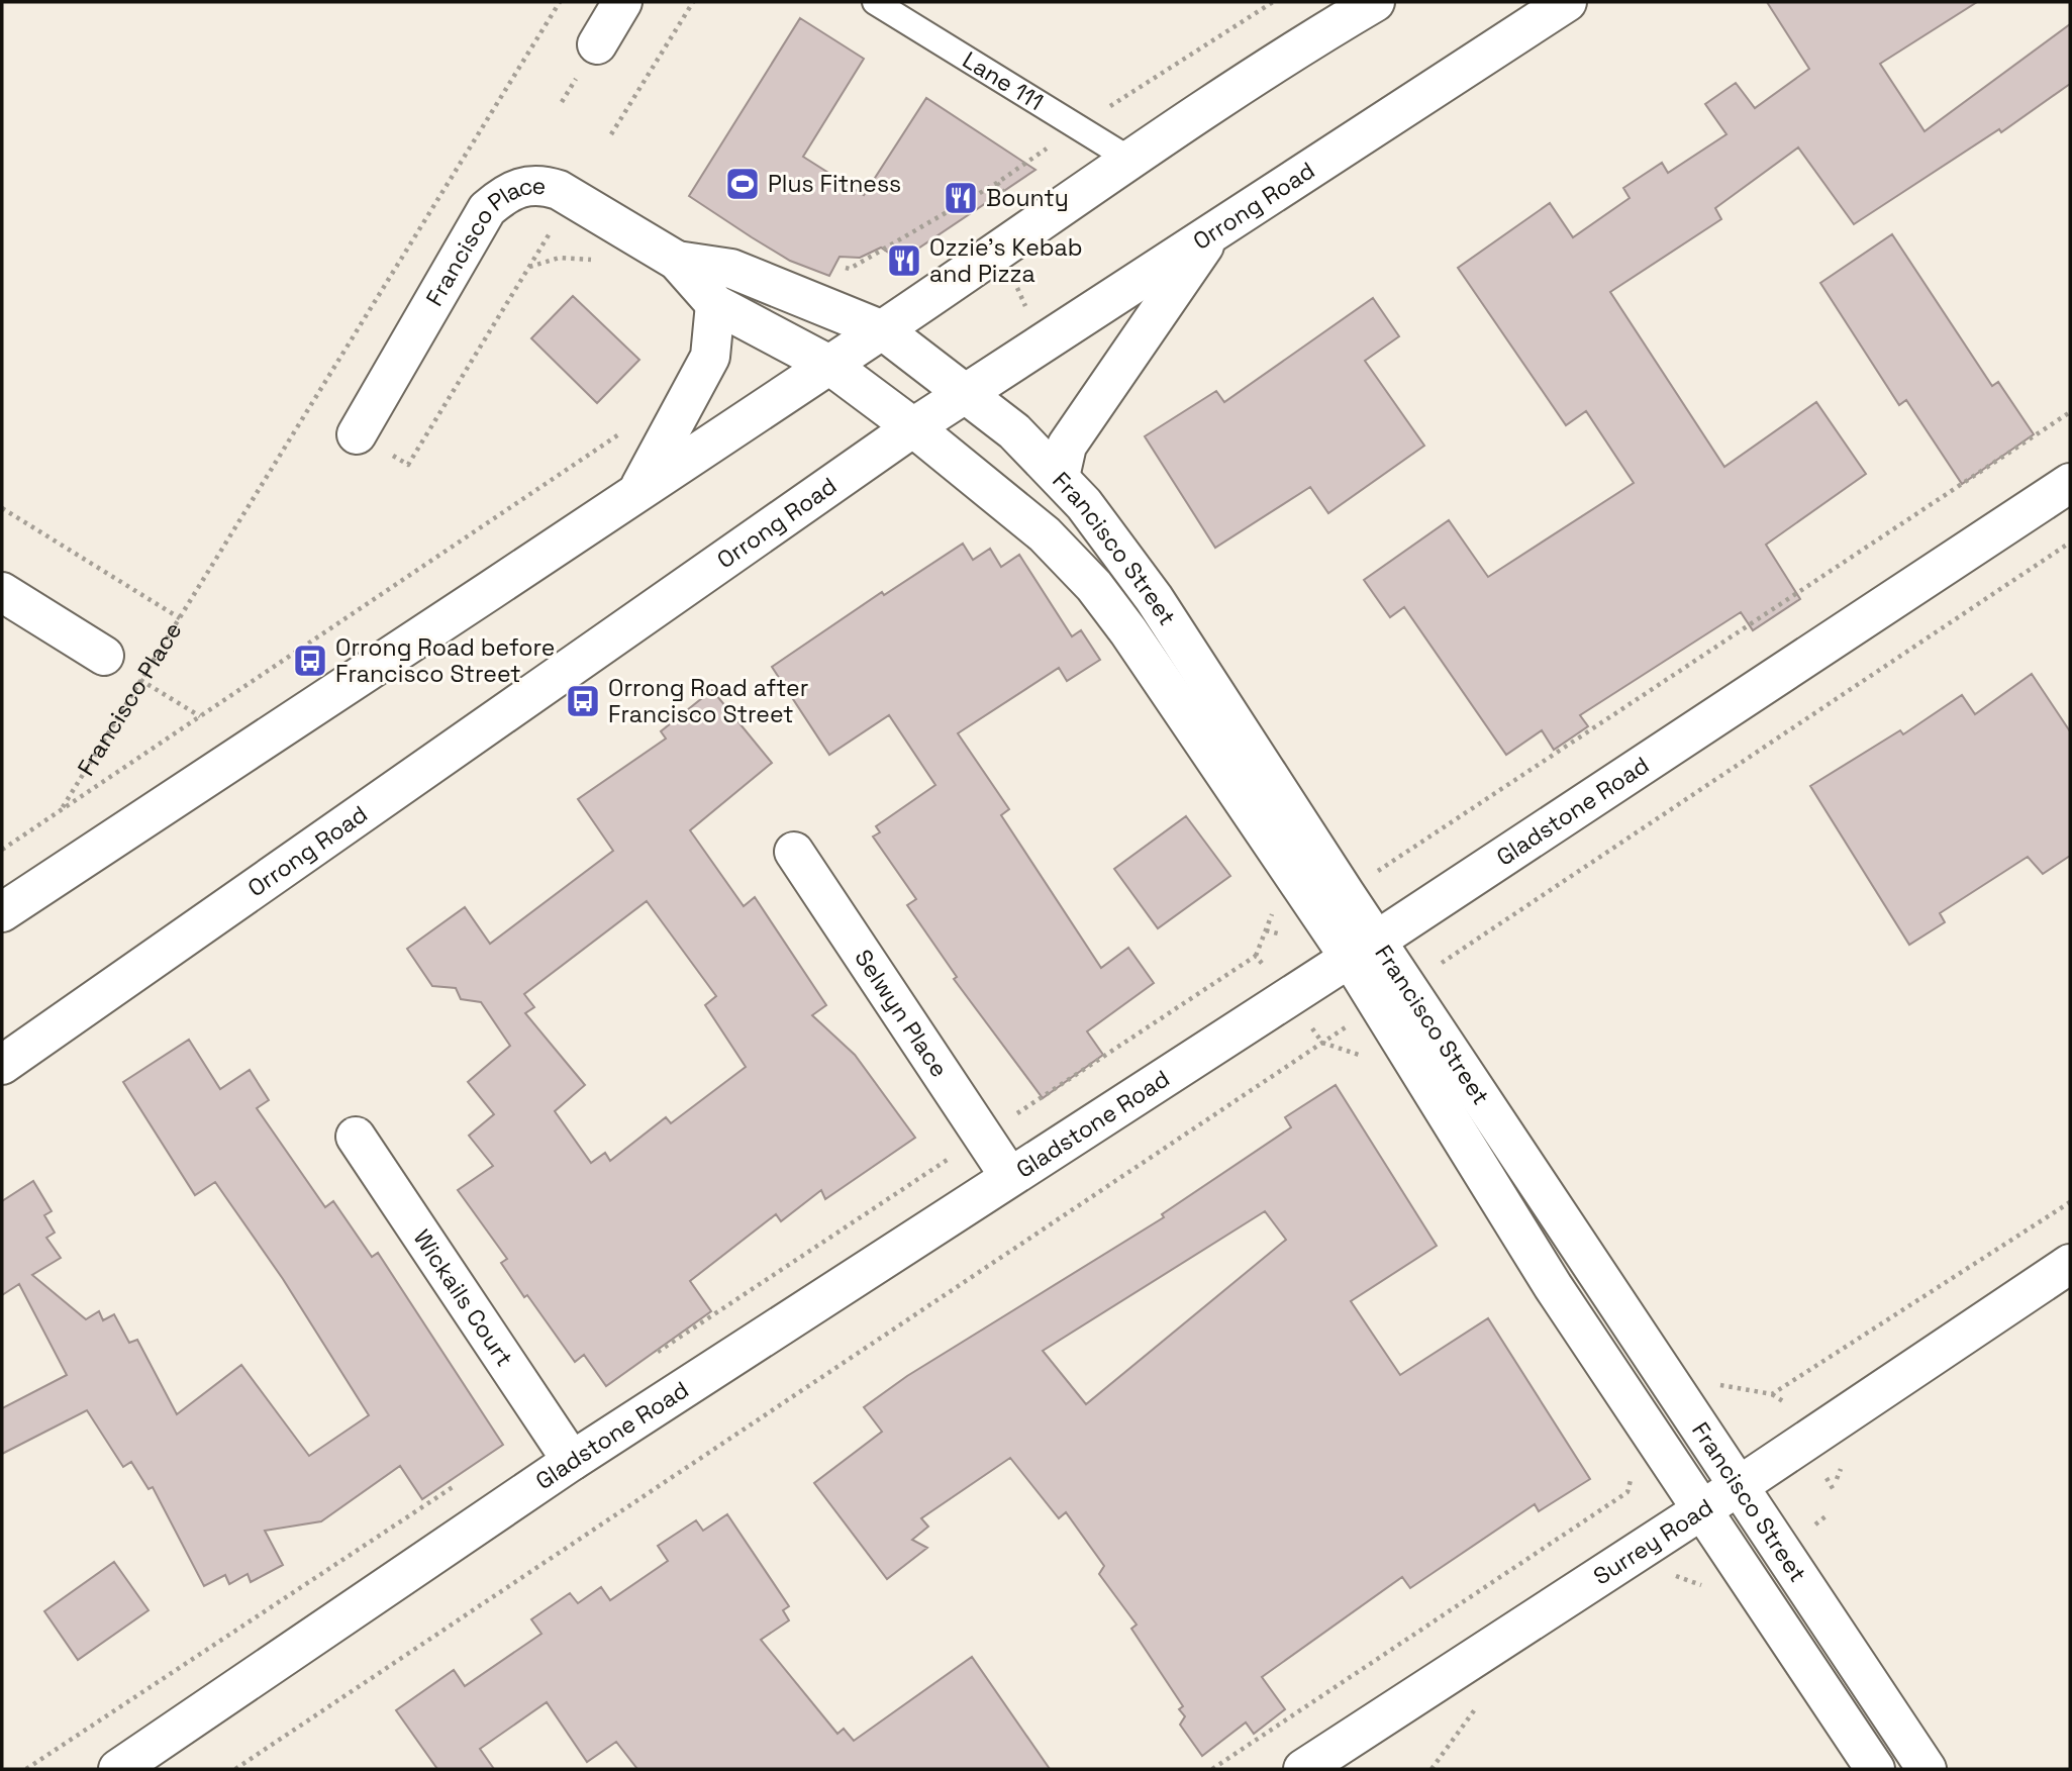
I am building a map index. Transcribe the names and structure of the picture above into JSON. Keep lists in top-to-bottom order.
{
  "streets": {
    "main road": [
      "Orrong Road",
      "Francisco Place",
      "Francisco Street",
      "Gladstone Road",
      "Selwyn Place",
      "Wickails Court",
      "Surrey Road"
    ],
    "lane": ["Lane 111"]
  },
  "crossings": [
    ["Orrong Road", "Francisco Street"],
    ["Francisco Place", "Francisco Street"],
    ["Francisco Street", "Gladstone Road"],
    ["Francisco Street", "Surrey Road"],
    ["Gladstone Road", "Selwyn Place"],
    ["Gladstone Road", "Wickails Court"]
  ],
  "places": {
    "sports": ["Plus Fitness"],
    "restaurant": ["Bounty", "Ozzie's Kebab and Pizza"],
    "bus stop": ["Orrong Road before Francisco Street", "Orrong Road after Francisco Street"]
  }
}
